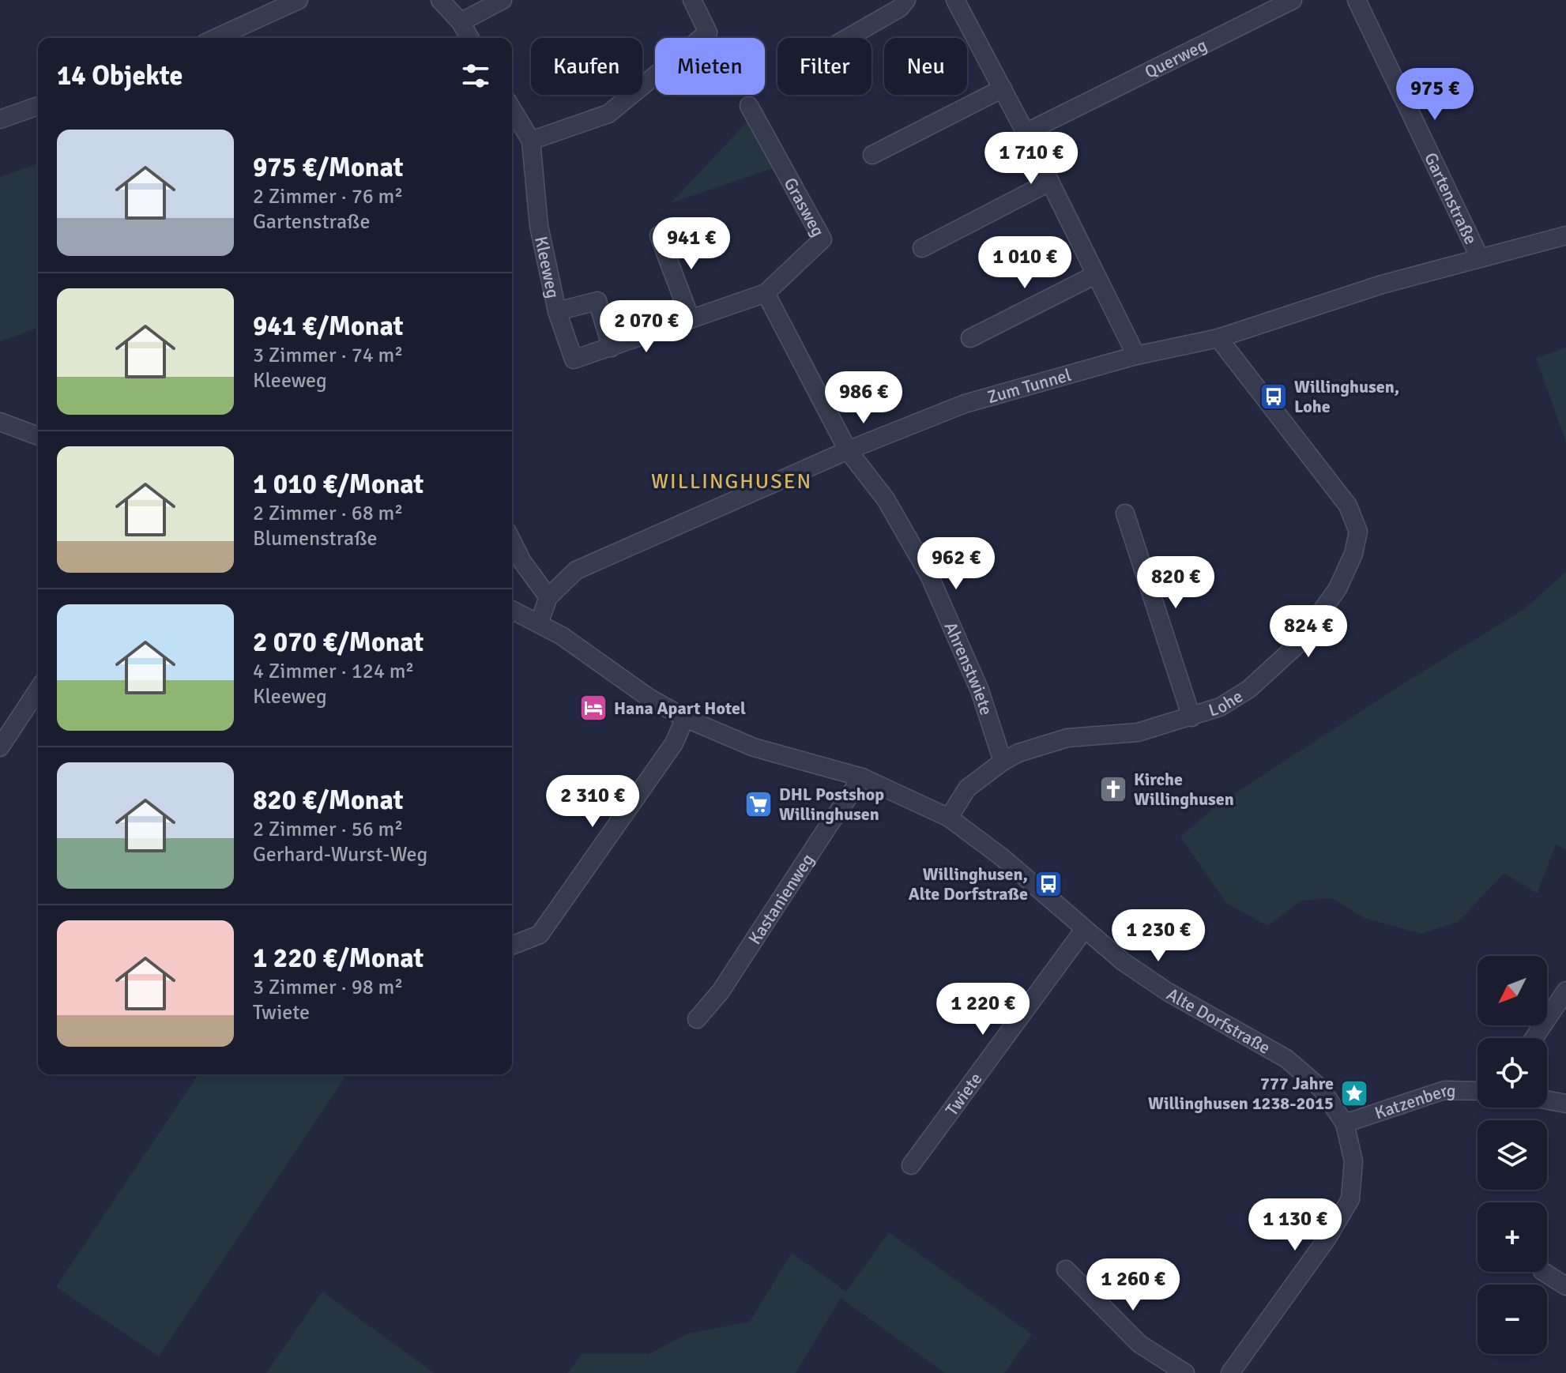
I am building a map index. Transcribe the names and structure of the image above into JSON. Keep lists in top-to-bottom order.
{
  "streets": {
    "street": [
      "Querweg",
      "Gartenstraße",
      "Grasweg",
      "Kleeweg",
      "Zum Tunnel",
      "Ahrenstwiete",
      "Lohe",
      "Kastanienweg",
      "Alte Dorfstraße",
      "Twiete",
      "Katzenberg"
    ]
  },
  "crossings": [
    ["Gartenstraße", "Zum Tunnel"],
    ["Grasweg", "Kleeweg"],
    ["Zum Tunnel", "Ahrenstwiete"],
    ["Zum Tunnel", "Lohe"],
    ["Zum Tunnel", "Alte Dorfstraße"],
    ["Ahrenstwiete", "Lohe"],
    ["Lohe", "Alte Dorfstraße"],
    ["Kastanienweg", "Alte Dorfstraße"],
    ["Alte Dorfstraße", "Twiete"],
    ["Alte Dorfstraße", "Katzenberg"]
  ],
  "districts": ["WILLINGHUSEN"],
  "places": {
    "bus stop": ["Willinghusen, Lohe", "Willinghusen, Alte Dorfstraße"],
    "hotel": ["Hana Apart Hotel"],
    "church": ["Kirche Willinghusen"],
    "supermarket": ["DHL Postshop Willinghusen"],
    "place": ["777 Jahre Willinghusen 1238-2015"]
  },
  "north": "bottom left",
  "page": {
    "chip": [
      "Kaufen",
      "Mieten",
      "Filter",
      "Neu"
    ],
    "heading": "14 Objekte",
    "price": [
      "975 €",
      "1 710 €",
      "941 €",
      "1 010 €",
      "2 070 €",
      "986 €",
      "962 €",
      "820 €",
      "824 €",
      "2 310 €",
      "1 230 €",
      "1 220 €",
      "1 130 €",
      "1 260 €"
    ],
    "list": [
      {
        "name": "975 €/Monat",
        "note": "2 Zimmer · 76 m² · Gartenstraße"
      },
      {
        "name": "941 €/Monat",
        "note": "3 Zimmer · 74 m² · Kleeweg"
      },
      {
        "name": "1 010 €/Monat",
        "note": "2 Zimmer · 68 m² · Blumenstraße"
      },
      {
        "name": "2 070 €/Monat",
        "note": "4 Zimmer · 124 m² · Kleeweg"
      },
      {
        "name": "820 €/Monat",
        "note": "2 Zimmer · 56 m² · Gerhard-Wurst-Weg"
      },
      {
        "name": "1 220 €/Monat",
        "note": "3 Zimmer · 98 m² · Twiete"
      }
    ],
    "map_buttons": ["+", "−"]
  }
}
